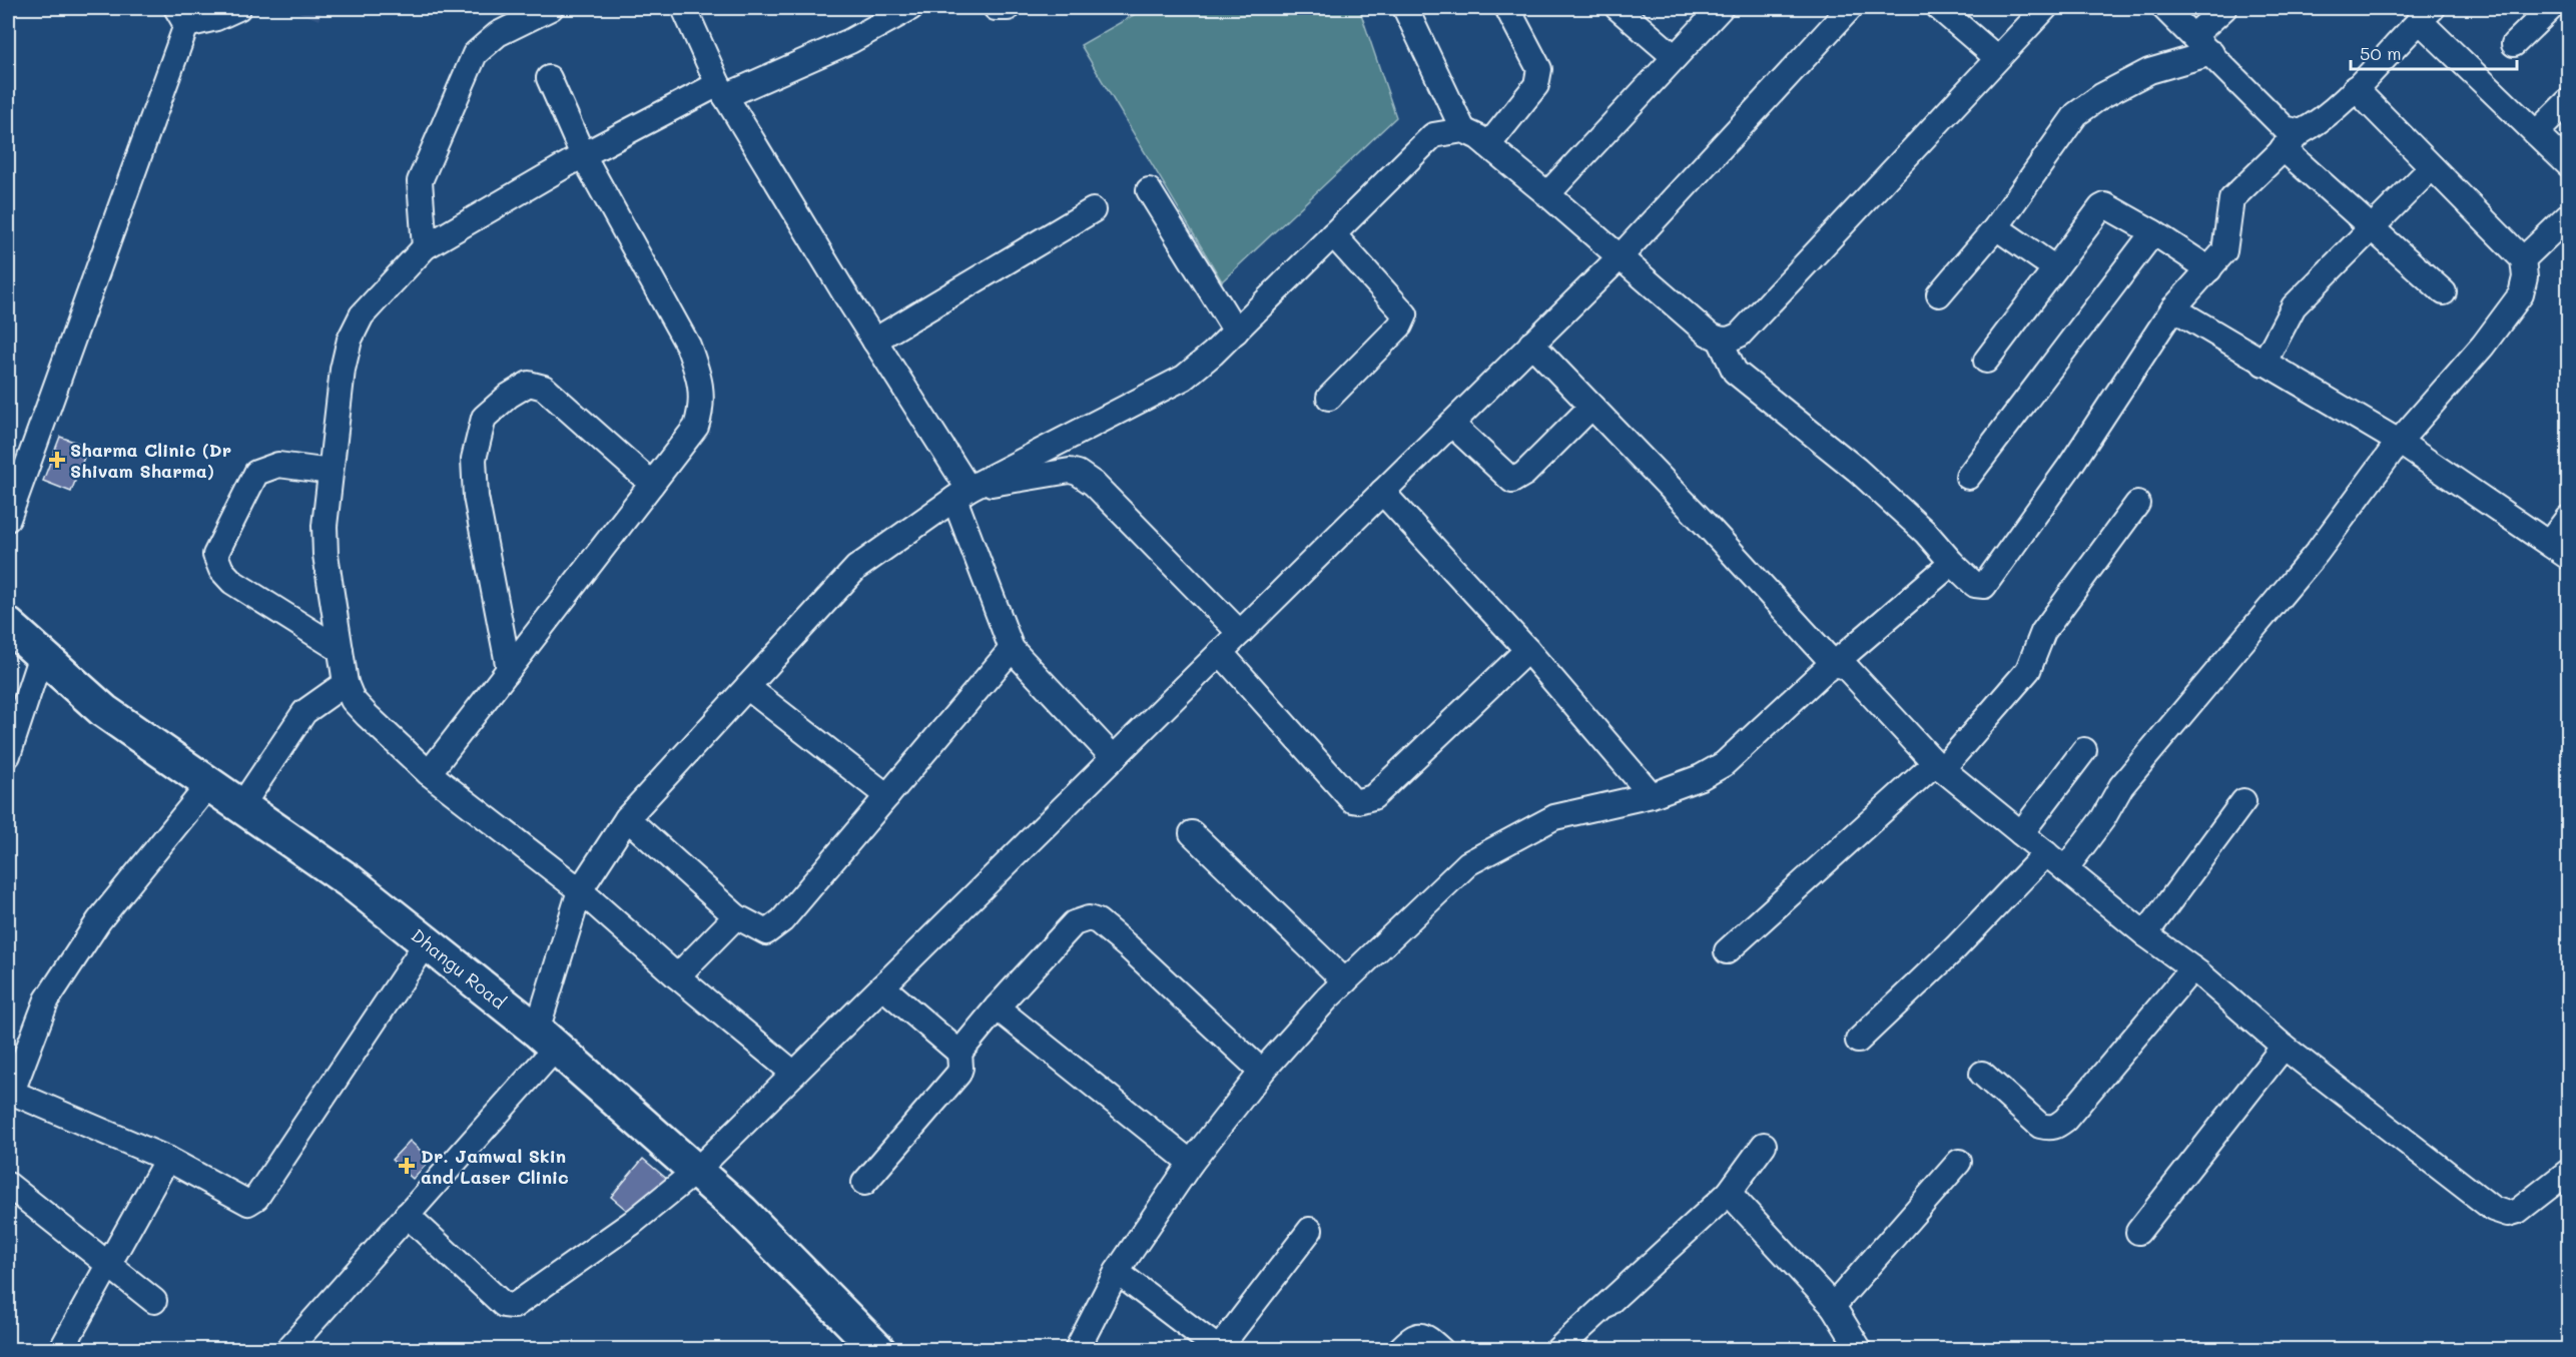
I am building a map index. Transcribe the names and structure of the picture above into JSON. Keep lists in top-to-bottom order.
{
  "streets": {
    "street": ["Dhangu Road"]
  },
  "places": {
    "health": ["Sharma Clinic (Dr Shivam Sharma)", "Dr. Jamwal Skin and Laser Clinic"]
  },
  "scale_bar": "50 m"
}
